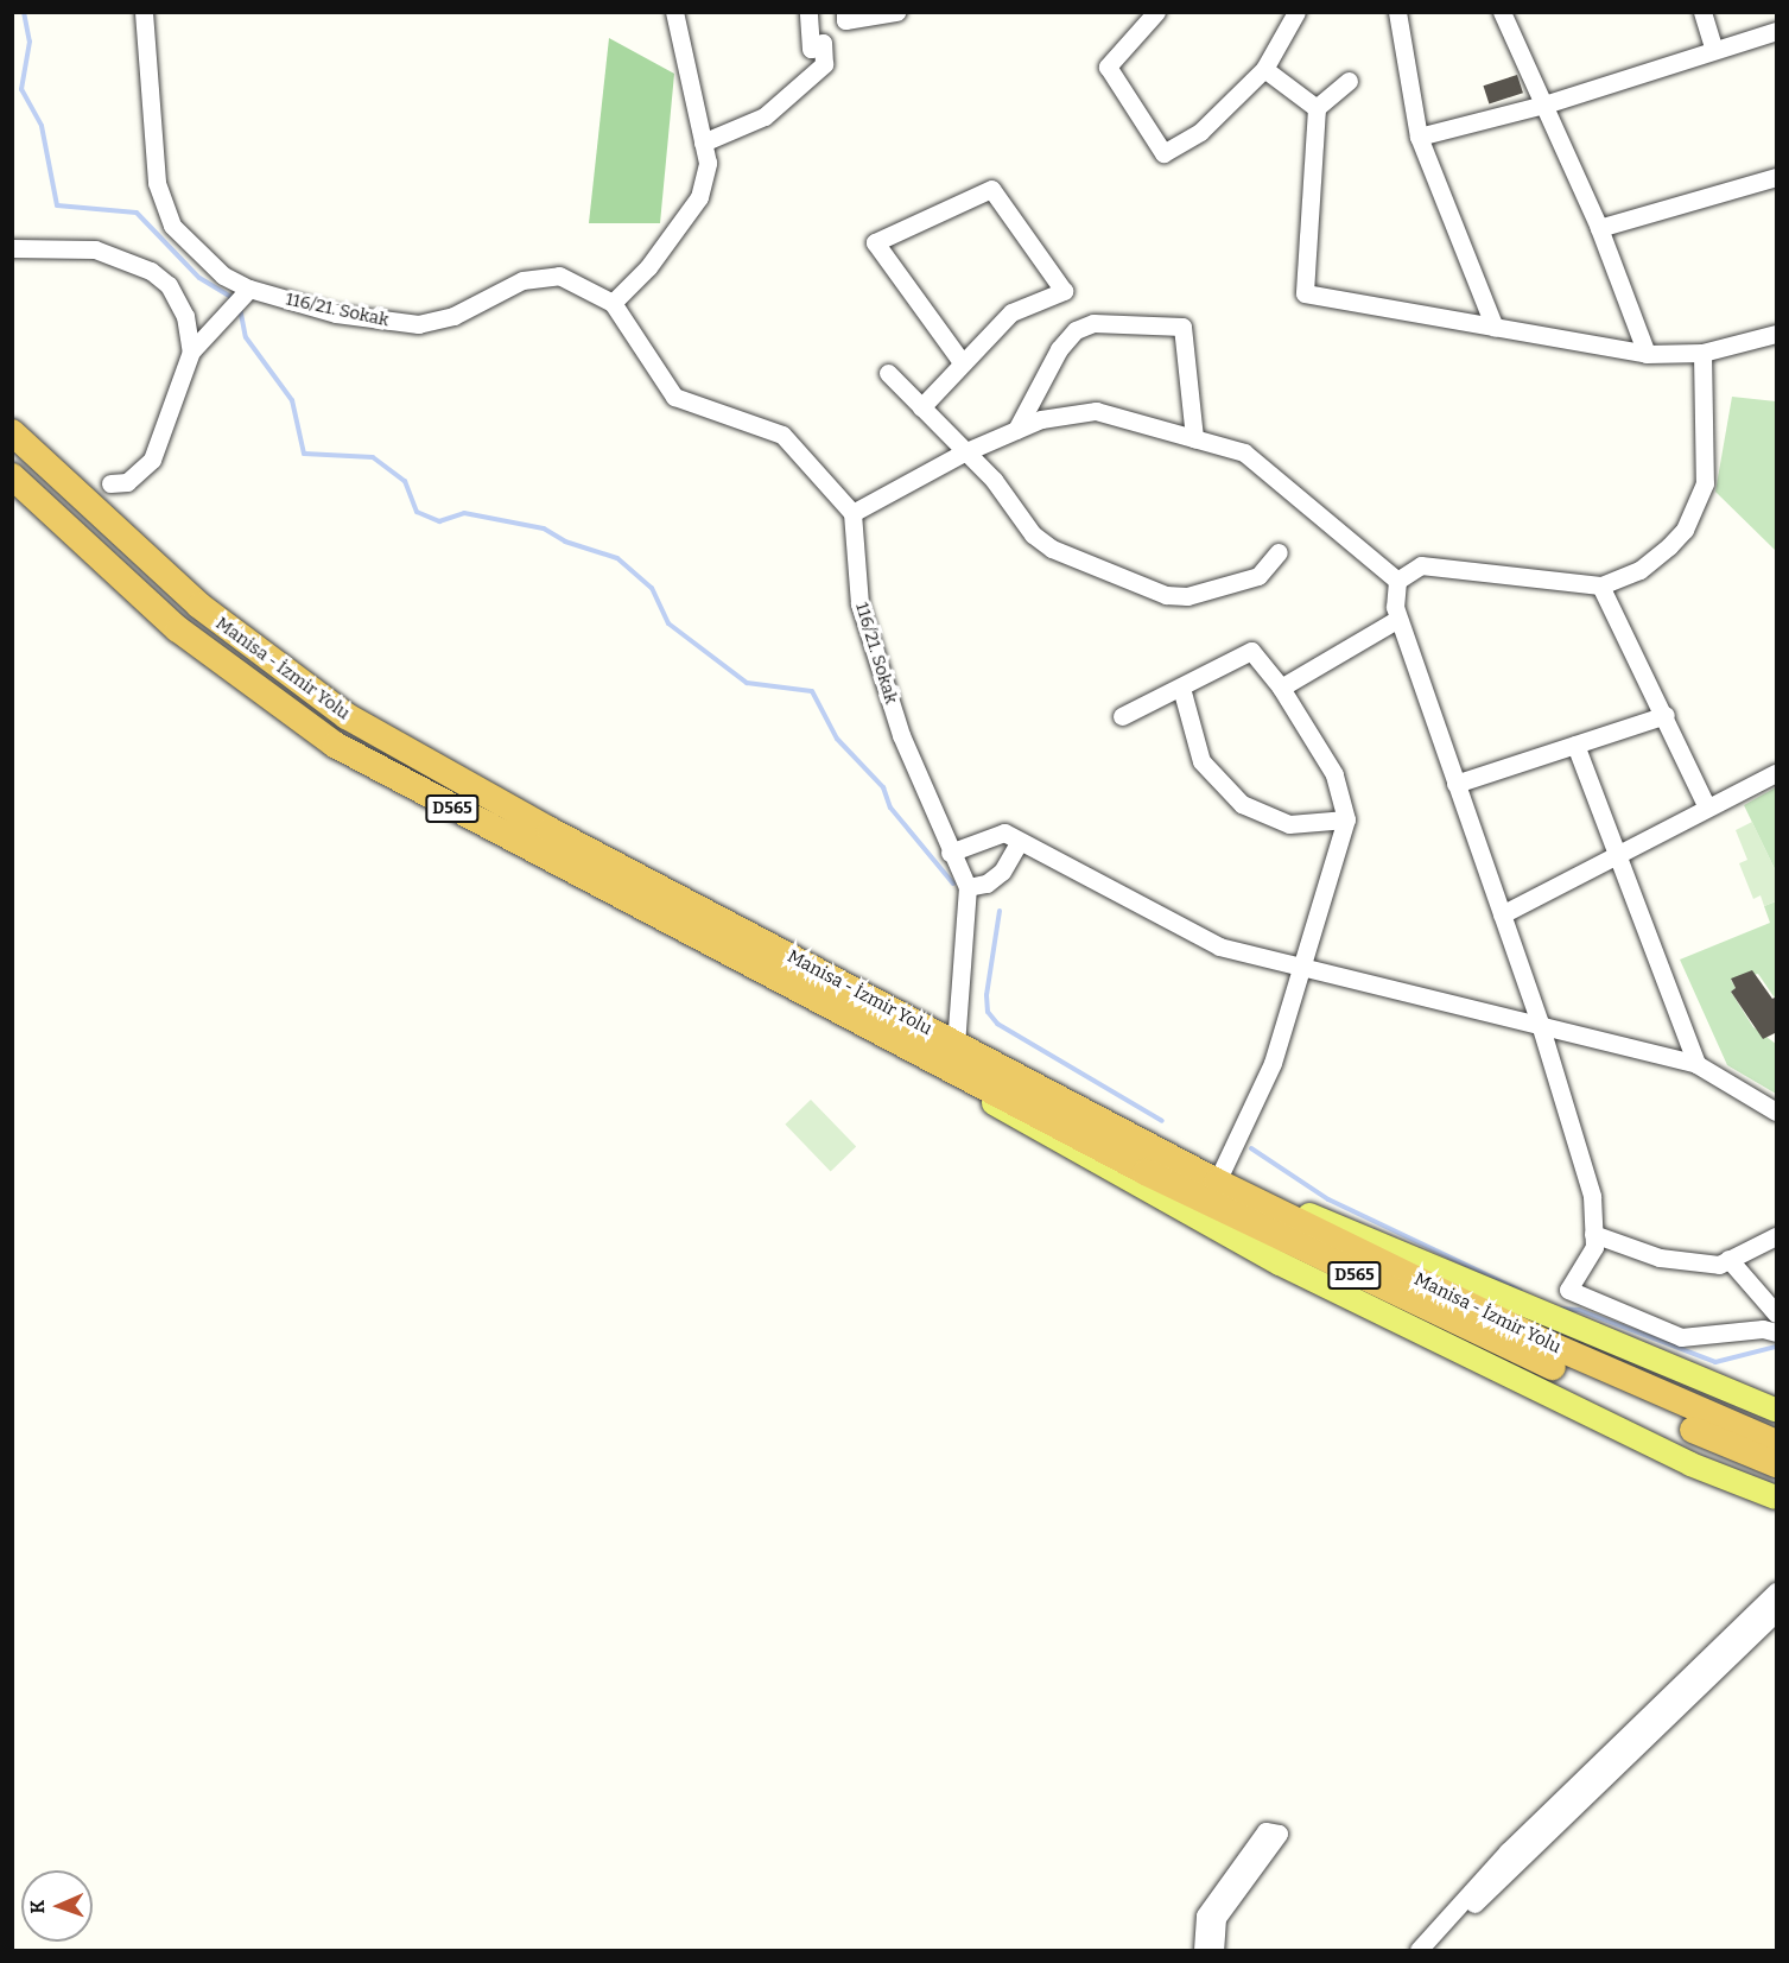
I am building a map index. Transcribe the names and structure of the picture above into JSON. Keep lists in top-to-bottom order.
{
  "streets": {
    "highway": ["Manisa - İzmir Yolu", "D565"],
    "street": ["116/21. Sokak"]
  },
  "north": "left"
}
